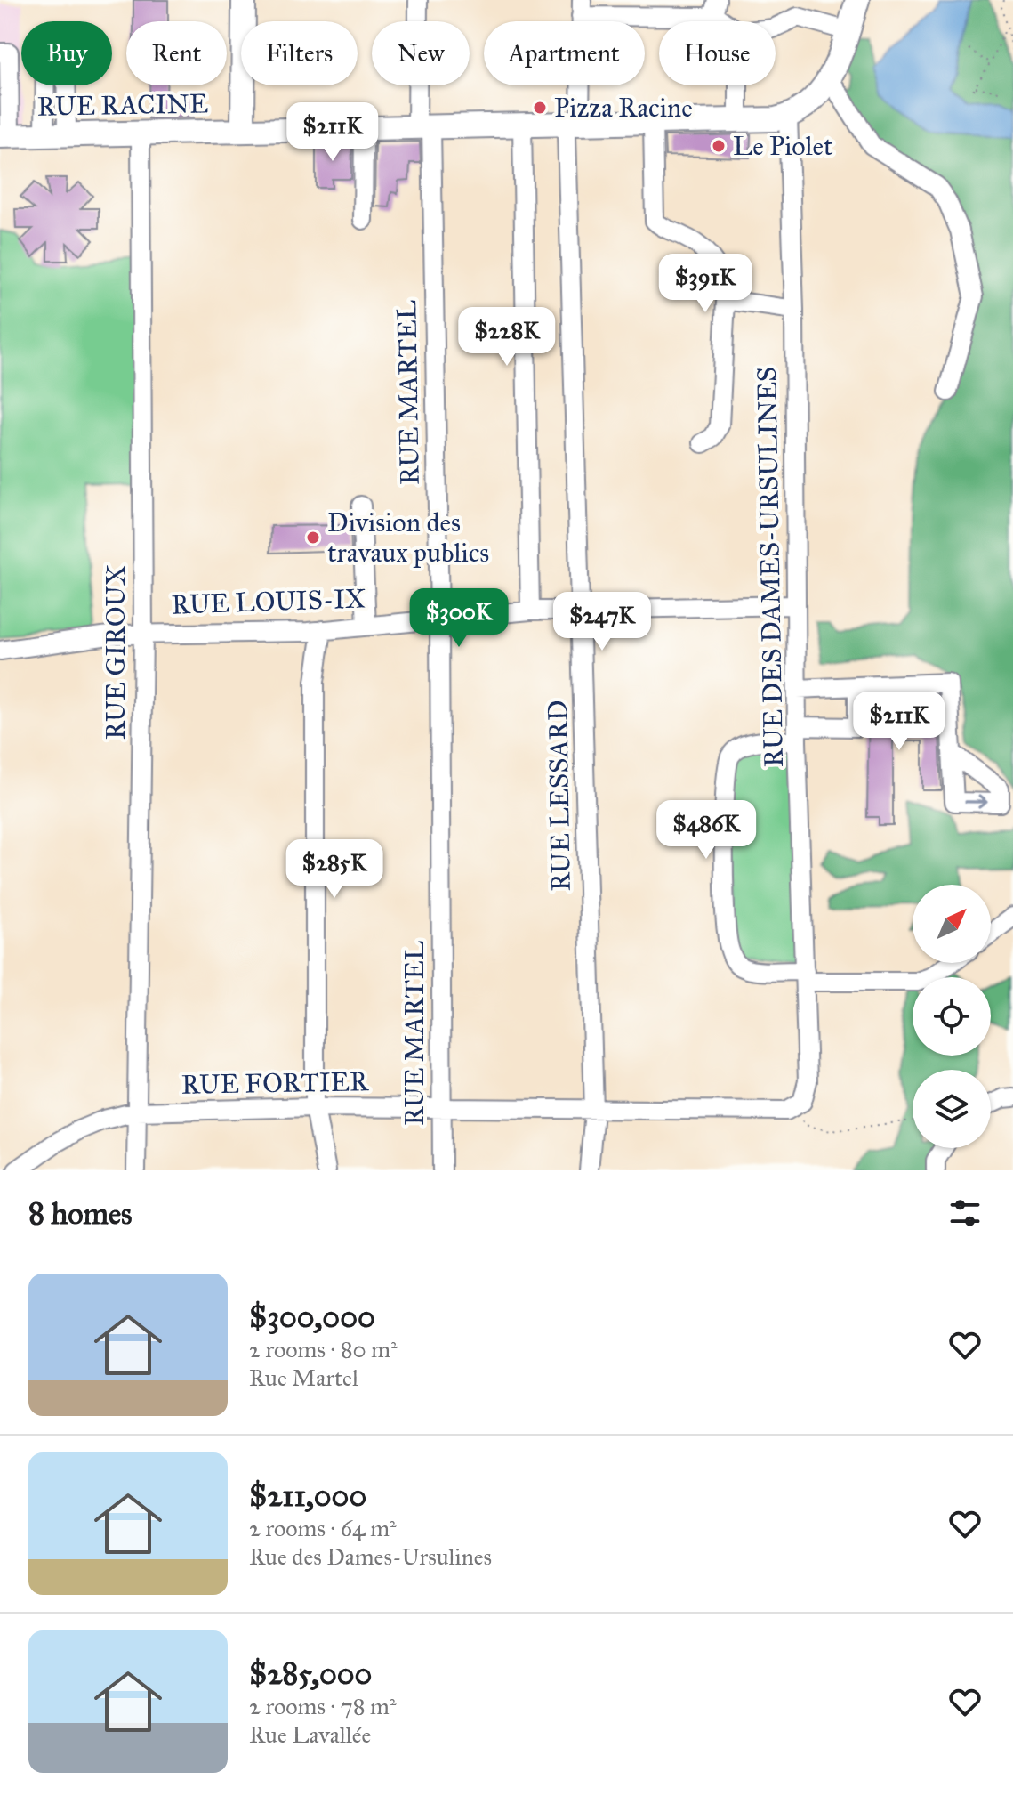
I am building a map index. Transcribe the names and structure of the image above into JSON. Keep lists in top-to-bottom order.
{
  "streets": {
    "main road": ["RUE RACINE"],
    "street": [
      "RUE MARTEL",
      "RUE DES DAMES-URSULINES",
      "RUE LOUIS-IX",
      "RUE GIROUX",
      "RUE LESSARD",
      "RUE FORTIER"
    ]
  },
  "crossings": [
    ["RUE RACINE", "RUE MARTEL"],
    ["RUE RACINE", "RUE DES DAMES-URSULINES"],
    ["RUE RACINE", "RUE GIROUX"],
    ["RUE RACINE", "RUE LESSARD"],
    ["RUE MARTEL", "RUE LOUIS-IX"],
    ["RUE MARTEL", "RUE FORTIER"],
    ["RUE DES DAMES-URSULINES", "RUE LOUIS-IX"],
    ["RUE DES DAMES-URSULINES", "RUE FORTIER"],
    ["RUE LOUIS-IX", "RUE GIROUX"],
    ["RUE LOUIS-IX", "RUE LESSARD"],
    ["RUE GIROUX", "RUE FORTIER"],
    ["RUE LESSARD", "RUE FORTIER"]
  ],
  "places": ["Pizza Racine", "Le Piolet", "Division des travaux publics"],
  "north": "top right",
  "page": {
    "chip": [
      "Buy",
      "Rent",
      "Filters",
      "New",
      "Apartment",
      "House"
    ],
    "price": [
      "$211K",
      "$391K",
      "$228K",
      "$300K",
      "$247K",
      "$211K",
      "$486K",
      "$285K"
    ],
    "heading": "8 homes",
    "list": [
      {
        "name": "$300,000",
        "note": "2 rooms · 80 m² · Rue Martel"
      },
      {
        "name": "$211,000",
        "note": "2 rooms · 64 m² · Rue des Dames-Ursulines"
      },
      {
        "name": "$285,000",
        "note": "2 rooms · 78 m² · Rue Lavallée"
      }
    ]
  }
}
